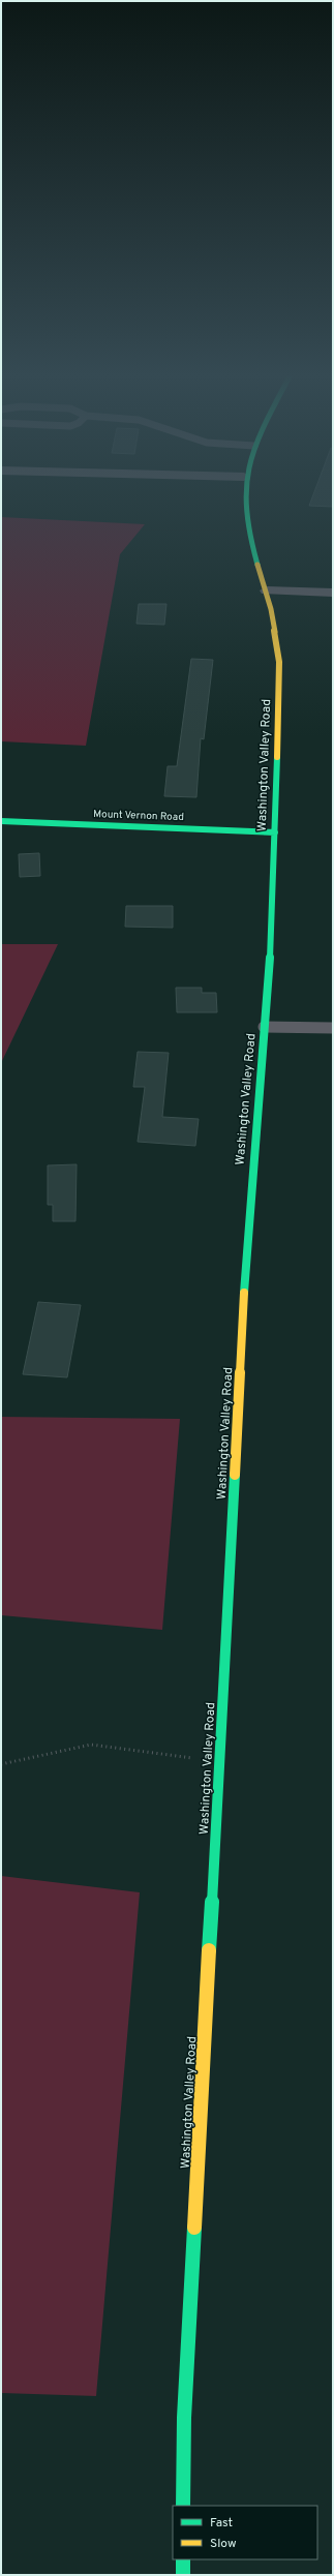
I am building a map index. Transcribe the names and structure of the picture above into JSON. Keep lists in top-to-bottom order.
{
  "streets": {
    "street": ["Washington Valley Road", "Mount Vernon Road"]
  },
  "crossings": [
    ["Washington Valley Road", "Mount Vernon Road"]
  ],
  "legend": ["Fast", "Slow"]
}
